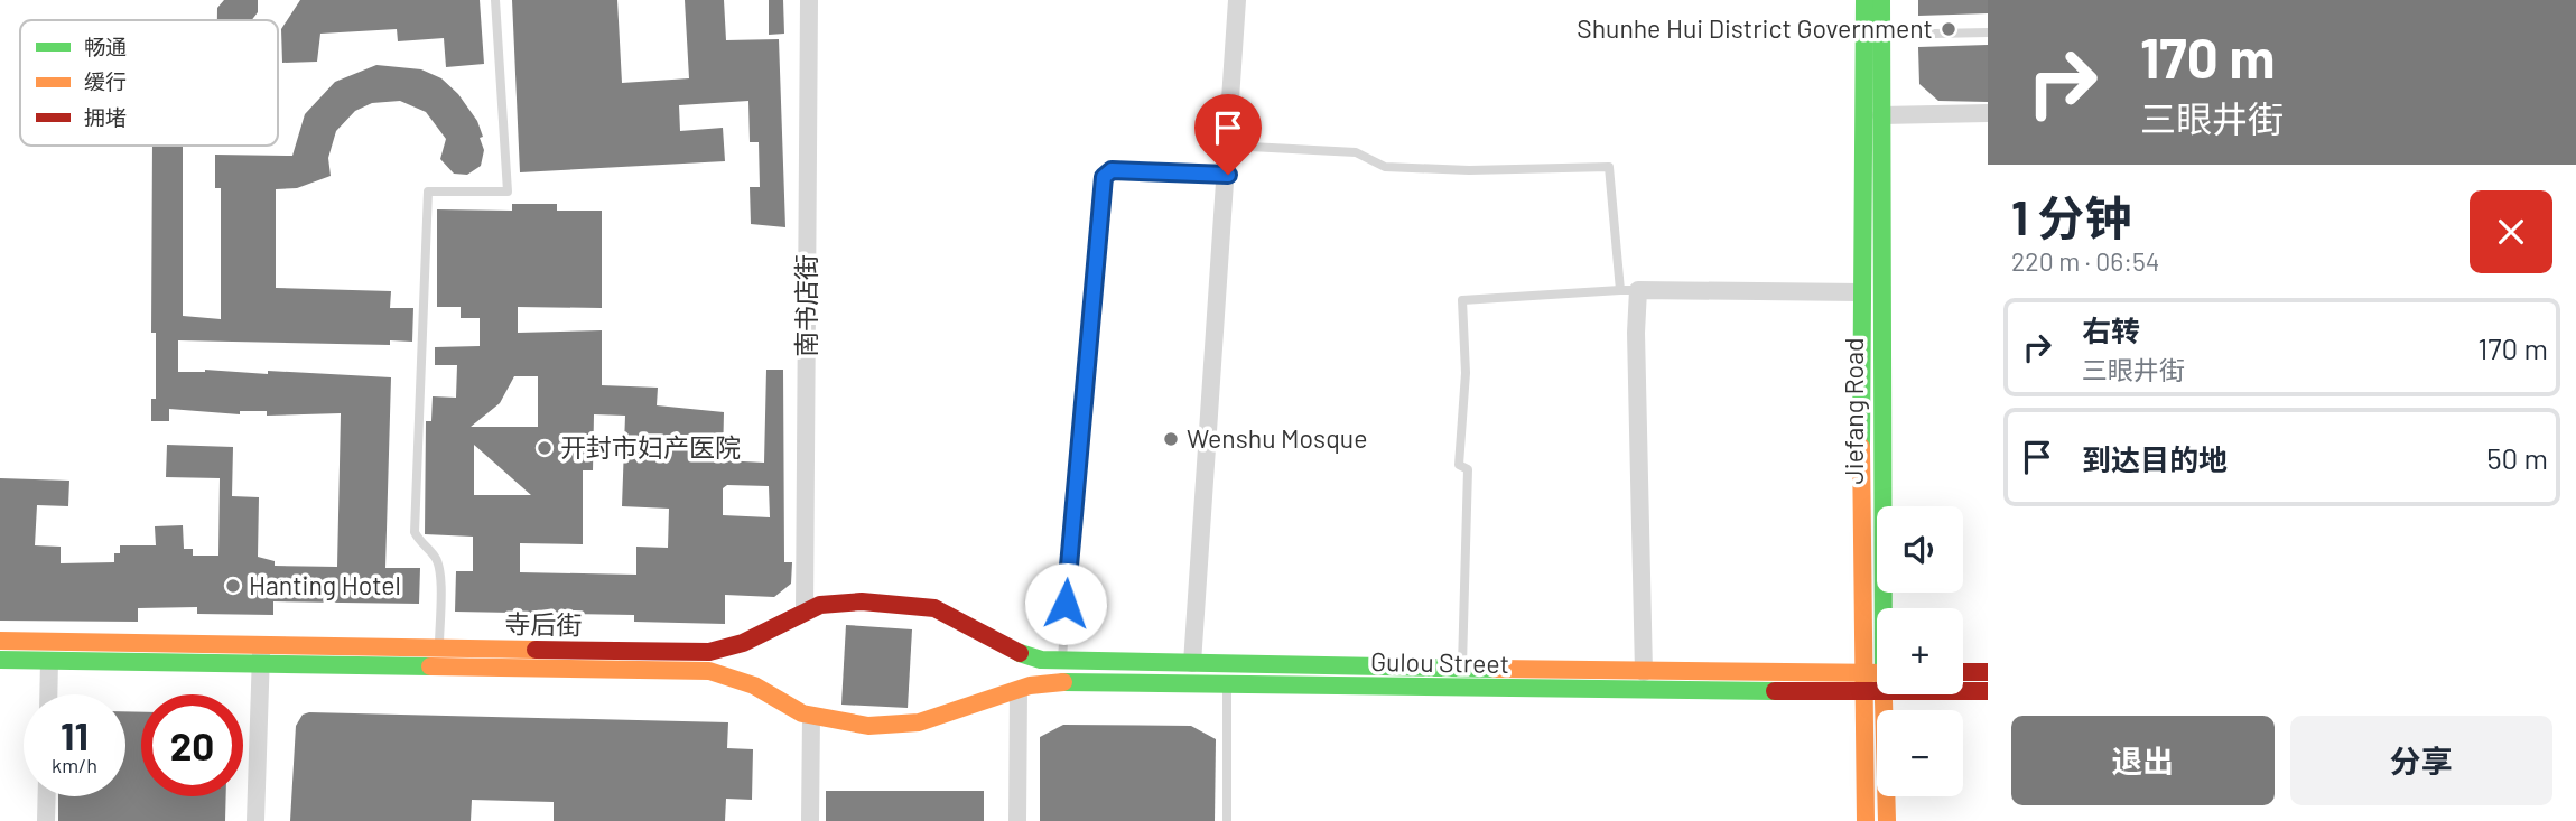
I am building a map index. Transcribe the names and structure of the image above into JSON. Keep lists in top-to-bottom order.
{
  "streets": {
    "street": [
      "南书店街",
      "Jiefang Road",
      "寺后街",
      "Gulou Street"
    ]
  },
  "crossings": [
    ["南书店街", "寺后街"],
    ["Jiefang Road", "Gulou Street"],
    ["寺后街", "Gulou Street"]
  ],
  "places": [
    "Shunhe Hui District Government",
    "Wenshu Mosque",
    "开封市妇产医院",
    "Hanting Hotel"
  ],
  "legend": ["畅通", "缓行", "拥堵"],
  "page": {
    "turn": ["170 m", "三眼井街"],
    "heading": ["1 分钟", "220 m · 06:54"],
    "list": [
      {
        "name": "右转",
        "note": "三眼井街",
        "value": "170 m"
      },
      {
        "name": "到达目的地",
        "value": "50 m"
      }
    ],
    "map_buttons": ["+", "−"],
    "speed": "11 km/h",
    "limit": "20",
    "buttons": ["退出", "分享"]
  }
}
